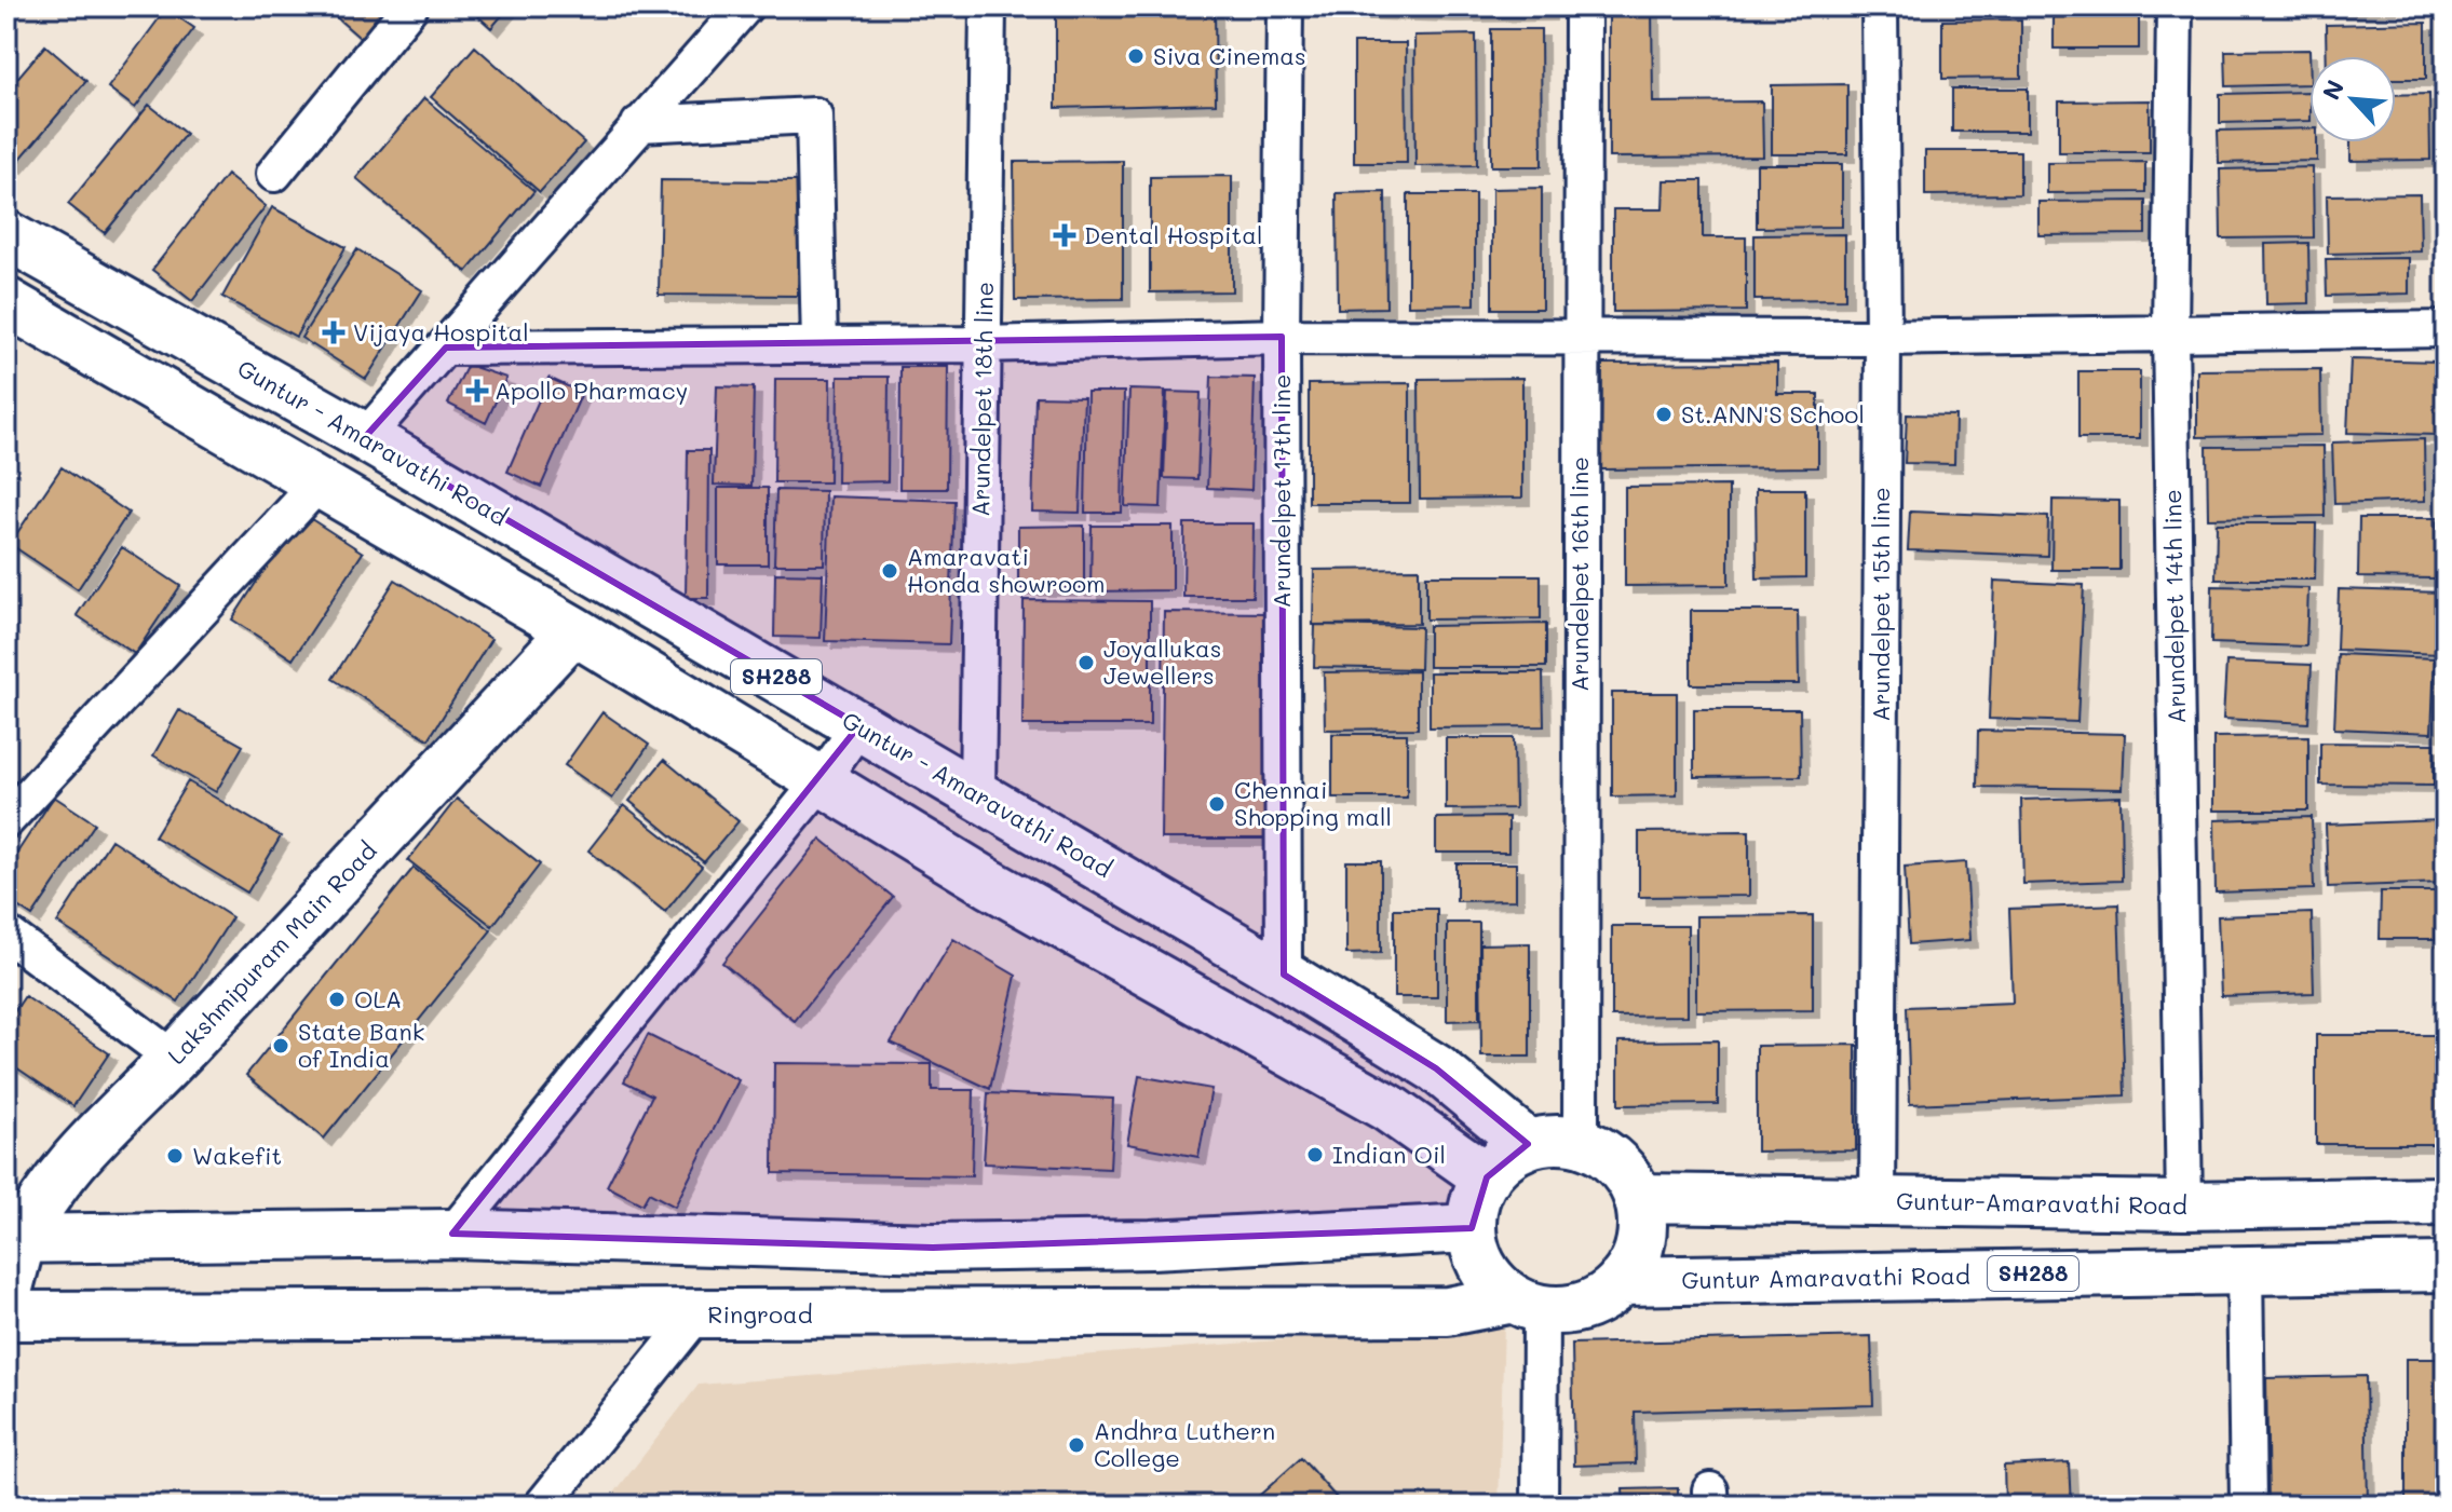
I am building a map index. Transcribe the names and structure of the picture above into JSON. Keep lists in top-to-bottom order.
{
  "streets": {
    "main road": [
      "Guntur - Amaravathi Road",
      "SH288",
      "Lakshmipuram Main Road",
      "Guntur-Amaravathi Road",
      "Guntur Amaravathi Road",
      "Ringroad"
    ],
    "street": [
      "Arundelpet 18th line",
      "Arundelpet 17th line",
      "Arundelpet 16th line",
      "Arundelpet 15th line",
      "Arundelpet 14th line"
    ]
  },
  "crossings": [
    ["Arundelpet 18th line", "Guntur - Amaravathi Road"],
    ["Guntur - Amaravathi Road", "Arundelpet 17th line"],
    ["Guntur - Amaravathi Road", "Arundelpet 16th line"],
    ["Guntur - Amaravathi Road", "SH288"],
    ["Guntur - Amaravathi Road", "Guntur-Amaravathi Road"],
    ["Guntur - Amaravathi Road", "Guntur Amaravathi Road"],
    ["Guntur - Amaravathi Road", "Ringroad"],
    ["Arundelpet 16th line", "SH288"],
    ["Arundelpet 16th line", "Guntur-Amaravathi Road"],
    ["Arundelpet 16th line", "Guntur Amaravathi Road"],
    ["Arundelpet 16th line", "Ringroad"],
    ["Arundelpet 15th line", "Guntur-Amaravathi Road"],
    ["Arundelpet 14th line", "Guntur-Amaravathi Road"],
    ["SH288", "Lakshmipuram Main Road"],
    ["SH288", "Guntur-Amaravathi Road"],
    ["SH288", "Guntur Amaravathi Road"],
    ["SH288", "Ringroad"],
    ["Guntur-Amaravathi Road", "Guntur Amaravathi Road"],
    ["Guntur-Amaravathi Road", "Ringroad"],
    ["Guntur Amaravathi Road", "Ringroad"]
  ],
  "places": {
    "other": [
      "Siva Cinemas",
      "St.ANN'S School",
      "Amaravati Honda showroom",
      "Joyallukas Jewellers",
      "Chennai Shopping mall",
      "OLA",
      "State Bank of India",
      "Indian Oil",
      "Wakefit",
      "Andhra Luthern College"
    ],
    "health": ["Dental Hospital", "Vijaya Hospital", "Apollo Pharmacy"]
  },
  "north": "top left"
}
